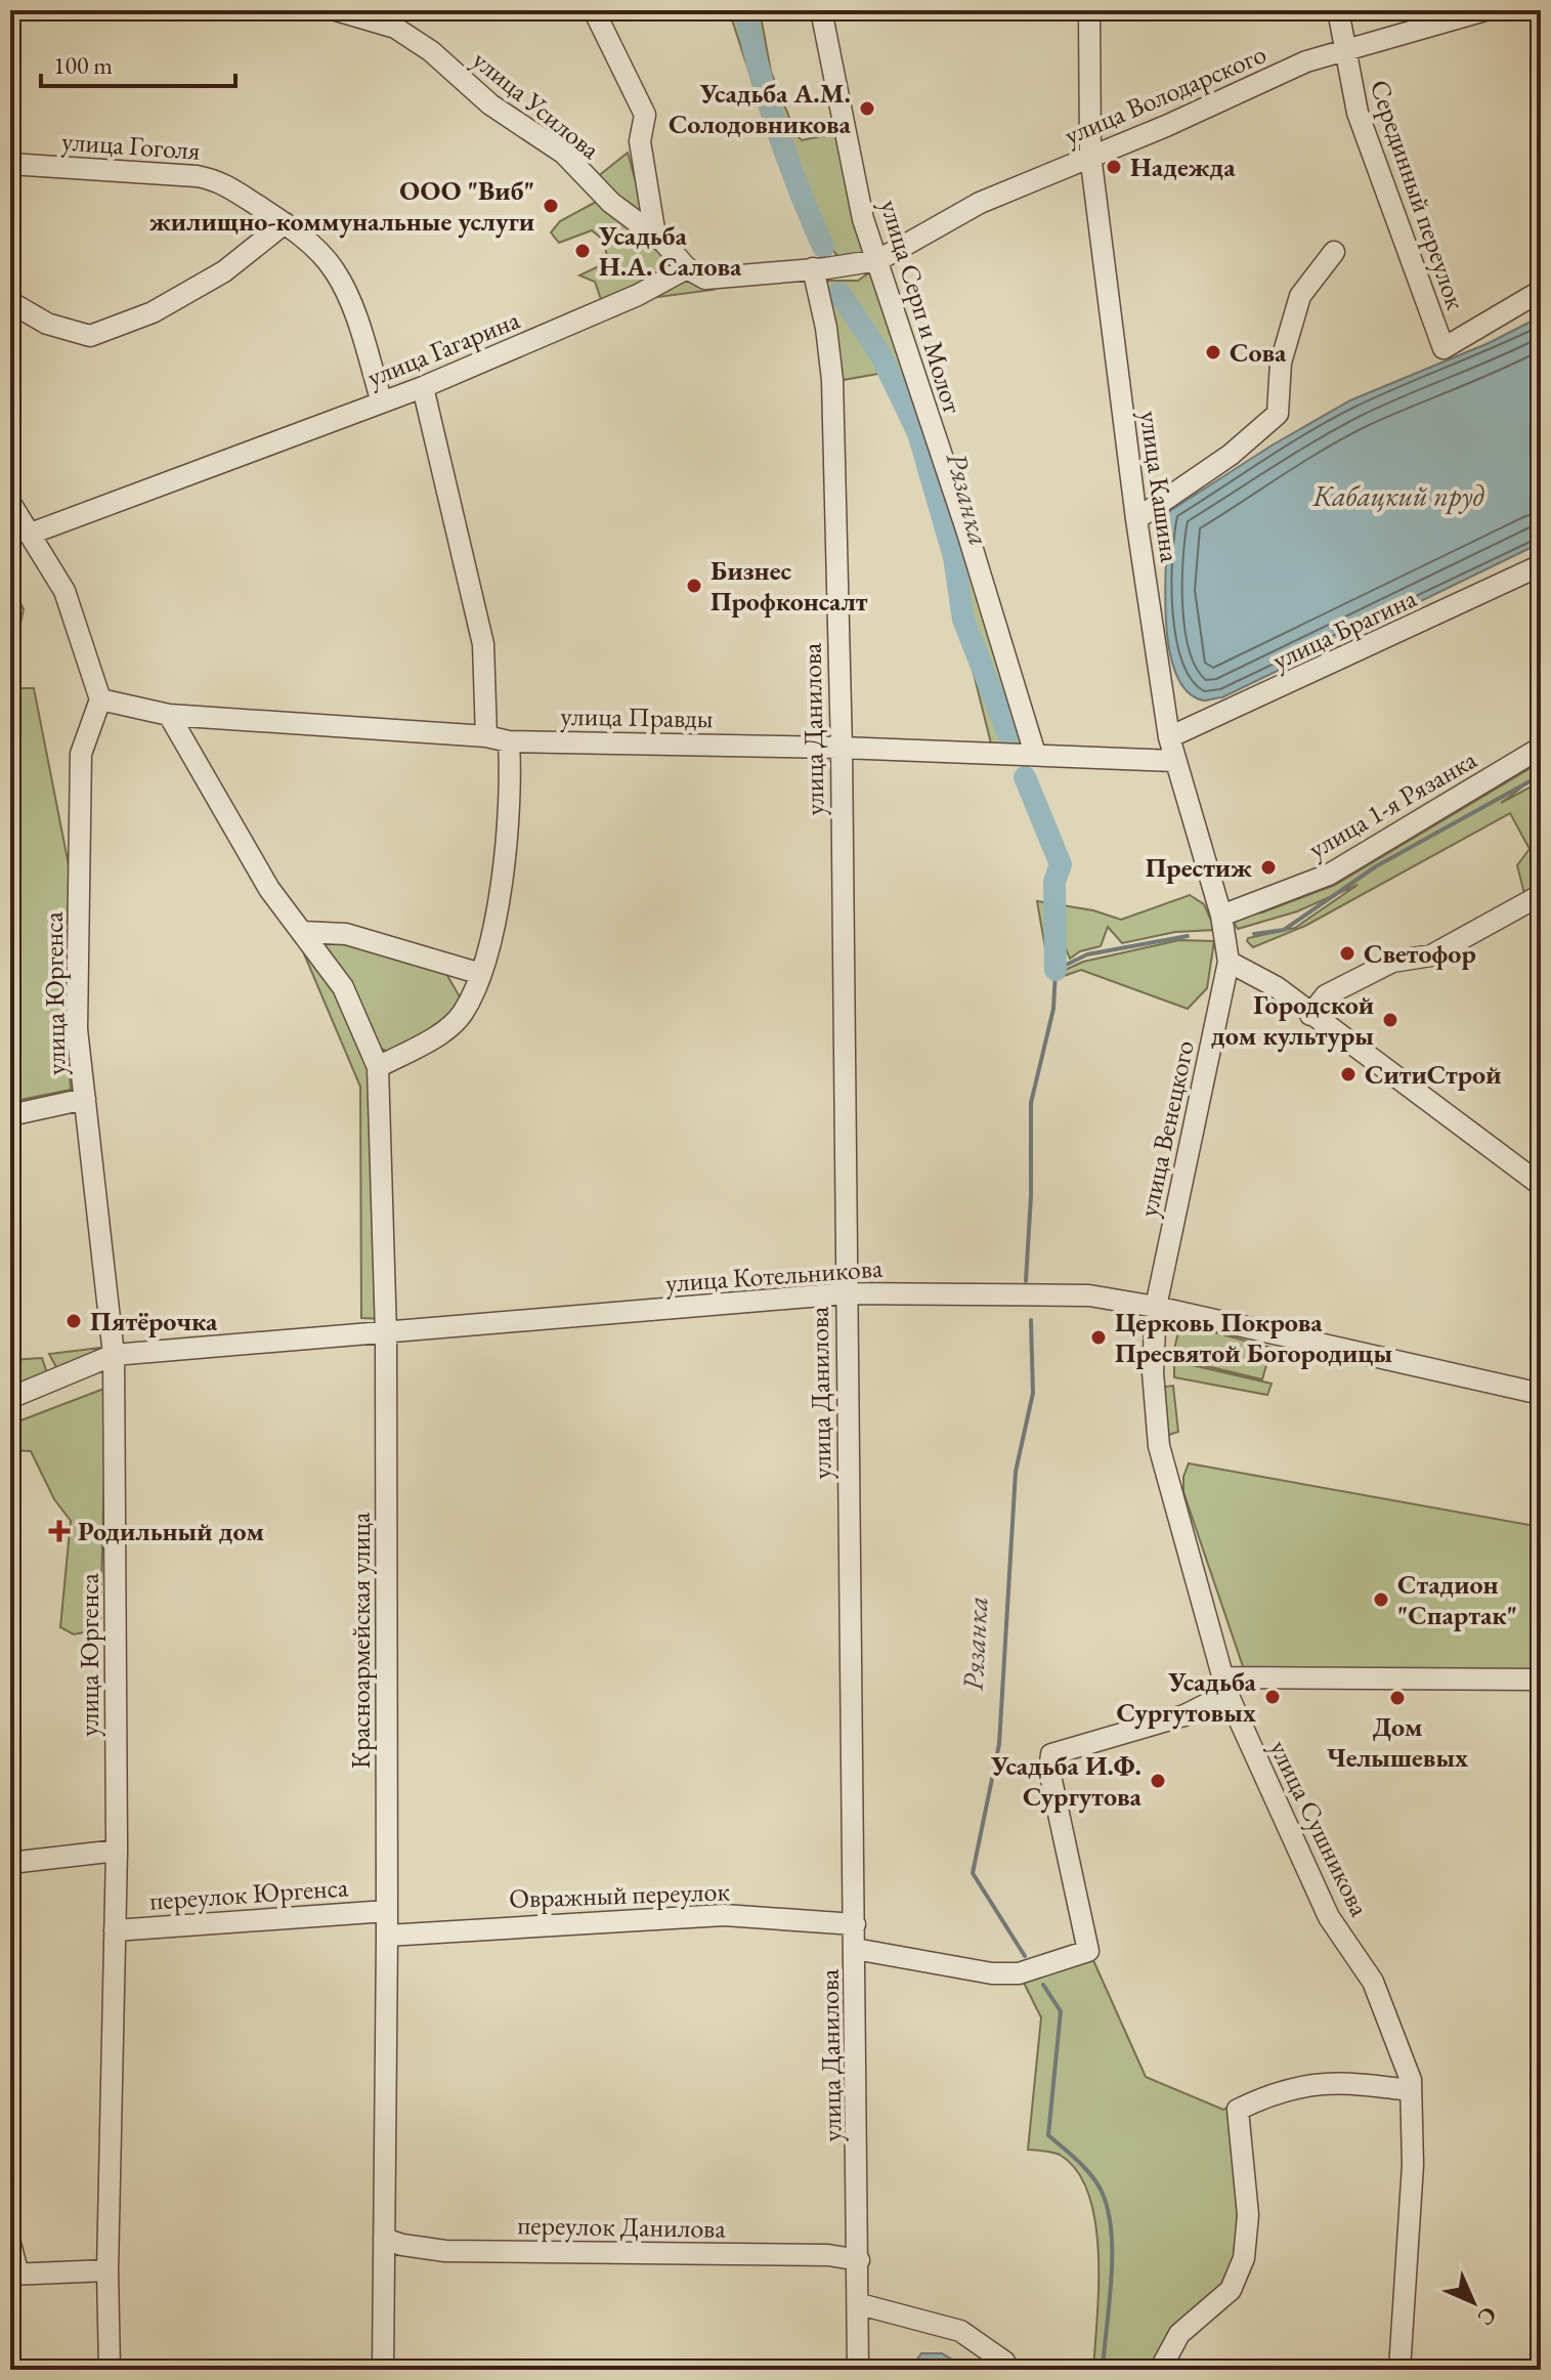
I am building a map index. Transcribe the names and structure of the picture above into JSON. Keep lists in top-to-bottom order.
{
  "streets": {
    "street": [
      "улица Володарского",
      "улица Усилова",
      "улица Гоголя",
      "Серединный переулок",
      "улица Серп и Молот",
      "улица Гагарина",
      "улица Кашина",
      "улица Брагина",
      "улица Правды",
      "улица Данилова",
      "улица 1-я Рязанка",
      "улица Юргенса",
      "улица Венецкого",
      "улица Котельникова",
      "Красноармейская улица",
      "улица Сушникова",
      "переулок Юргенса",
      "Овражный переулок",
      "переулок Данилова"
    ]
  },
  "crossings": [
    ["улица Володарского", "Серединный переулок"],
    ["улица Володарского", "улица Серп и Молот"],
    ["улица Володарского", "улица Кашина"],
    ["улица Усилова", "улица Гагарина"],
    ["улица Гоголя", "улица Гагарина"],
    ["улица Серп и Молот", "улица Правды"],
    ["улица Кашина", "улица Брагина"],
    ["улица Кашина", "улица Правды"],
    ["улица Кашина", "улица 1-я Рязанка"],
    ["улица Кашина", "улица Венецкого"],
    ["улица Правды", "улица Данилова"],
    ["улица Правды", "улица Юргенса"],
    ["улица Правды", "Красноармейская улица"],
    ["улица Данилова", "улица Котельникова"],
    ["улица Данилова", "Овражный переулок"],
    ["улица Данилова", "переулок Данилова"],
    ["улица Юргенса", "улица Котельникова"],
    ["улица Юргенса", "переулок Юргенса"],
    ["улица Венецкого", "улица Котельникова"],
    ["улица Венецкого", "улица Сушникова"],
    ["улица Котельникова", "Красноармейская улица"],
    ["улица Котельникова", "улица Сушникова"],
    ["Красноармейская улица", "переулок Юргенса"],
    ["Красноармейская улица", "Овражный переулок"],
    ["Красноармейская улица", "переулок Данилова"]
  ],
  "water": ["Кабацкий пруд", "Рязанка"],
  "places": {
    "other": [
      "Усадьба А.М. Солодовникова",
      "Надежда",
      "ООО \"Виб\" жилищно-коммунальные услуги",
      "Усадьба Н.А. Салова",
      "Сова",
      "Бизнес Профконсалт",
      "Престиж",
      "Светофор",
      "Городской дом культуры",
      "СитиСтрой",
      "Пятёрочка",
      "Церковь Покрова Пресвятой Богородицы",
      "Стадион \"Спартак\"",
      "Усадьба Сургутовых",
      "Дом Челышевых",
      "Усадьба И.Ф. Сургутова"
    ],
    "health": ["Родильный дом"]
  },
  "scale_bar": "100 m",
  "north": "bottom right"
}
